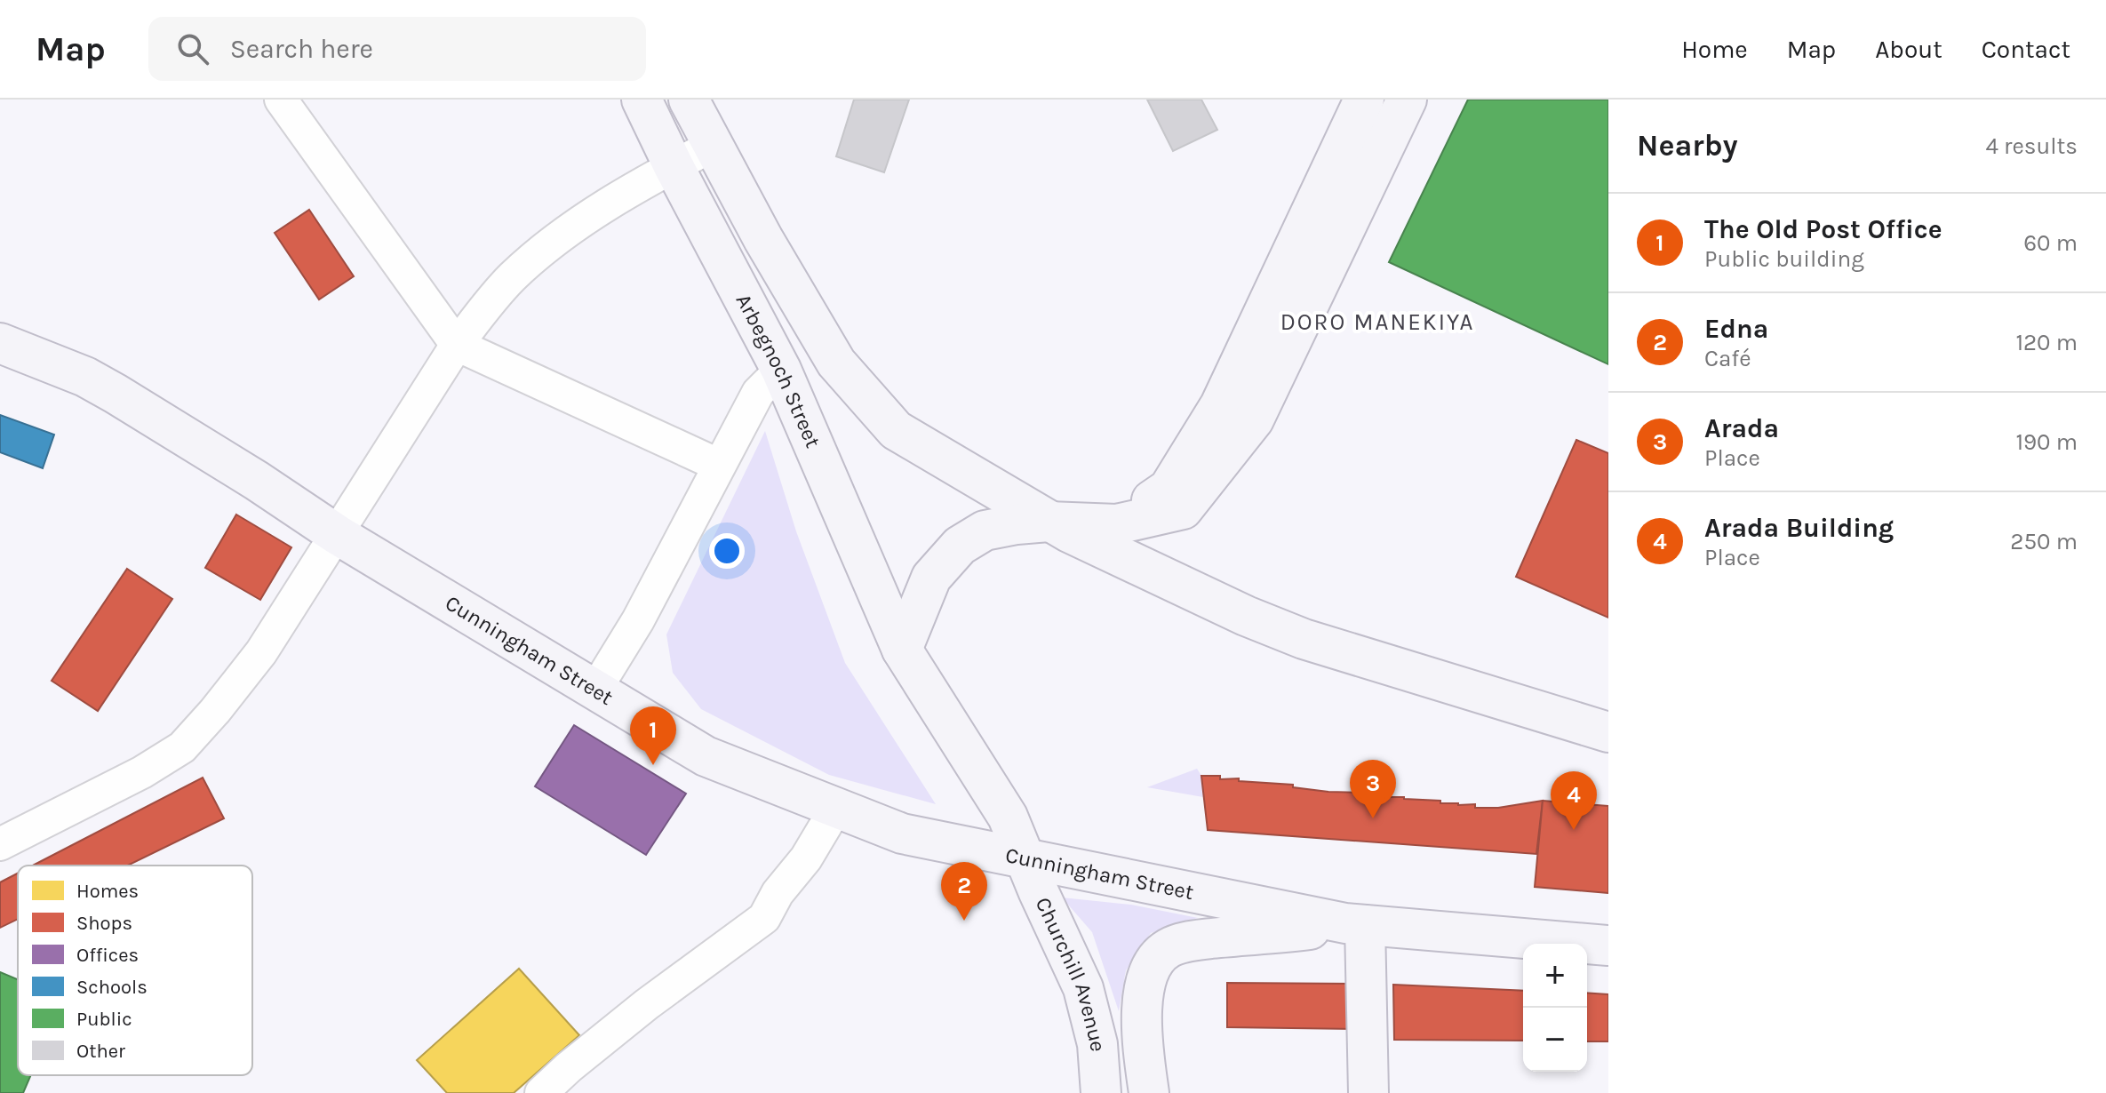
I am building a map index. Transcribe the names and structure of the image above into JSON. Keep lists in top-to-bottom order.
{
  "streets": {
    "main road": ["Arbegnoch Street", "Cunningham Street", "Churchill Avenue"]
  },
  "crossings": [
    ["Arbegnoch Street", "Cunningham Street"],
    ["Arbegnoch Street", "Churchill Avenue"],
    ["Cunningham Street", "Churchill Avenue"]
  ],
  "districts": ["DORO MANEKIYA"],
  "legend": [
    "Homes",
    "Shops",
    "Offices",
    "Schools",
    "Public",
    "Other"
  ],
  "page": {
    "header": "Map",
    "search": "Search here",
    "nav": [
      "Home",
      "Map",
      "About",
      "Contact"
    ],
    "heading": ["Nearby", "4 results"],
    "list": [
      {
        "mark": "1",
        "name": "The Old Post Office",
        "note": "Public building",
        "value": "60 m"
      },
      {
        "mark": "2",
        "name": "Edna",
        "note": "Café",
        "value": "120 m"
      },
      {
        "mark": "3",
        "name": "Arada",
        "note": "Place",
        "value": "190 m"
      },
      {
        "mark": "4",
        "name": "Arada Building",
        "note": "Place",
        "value": "250 m"
      }
    ],
    "pins": [
      "1",
      "3",
      "4",
      "2"
    ],
    "map_buttons": ["+", "−"]
  }
}
